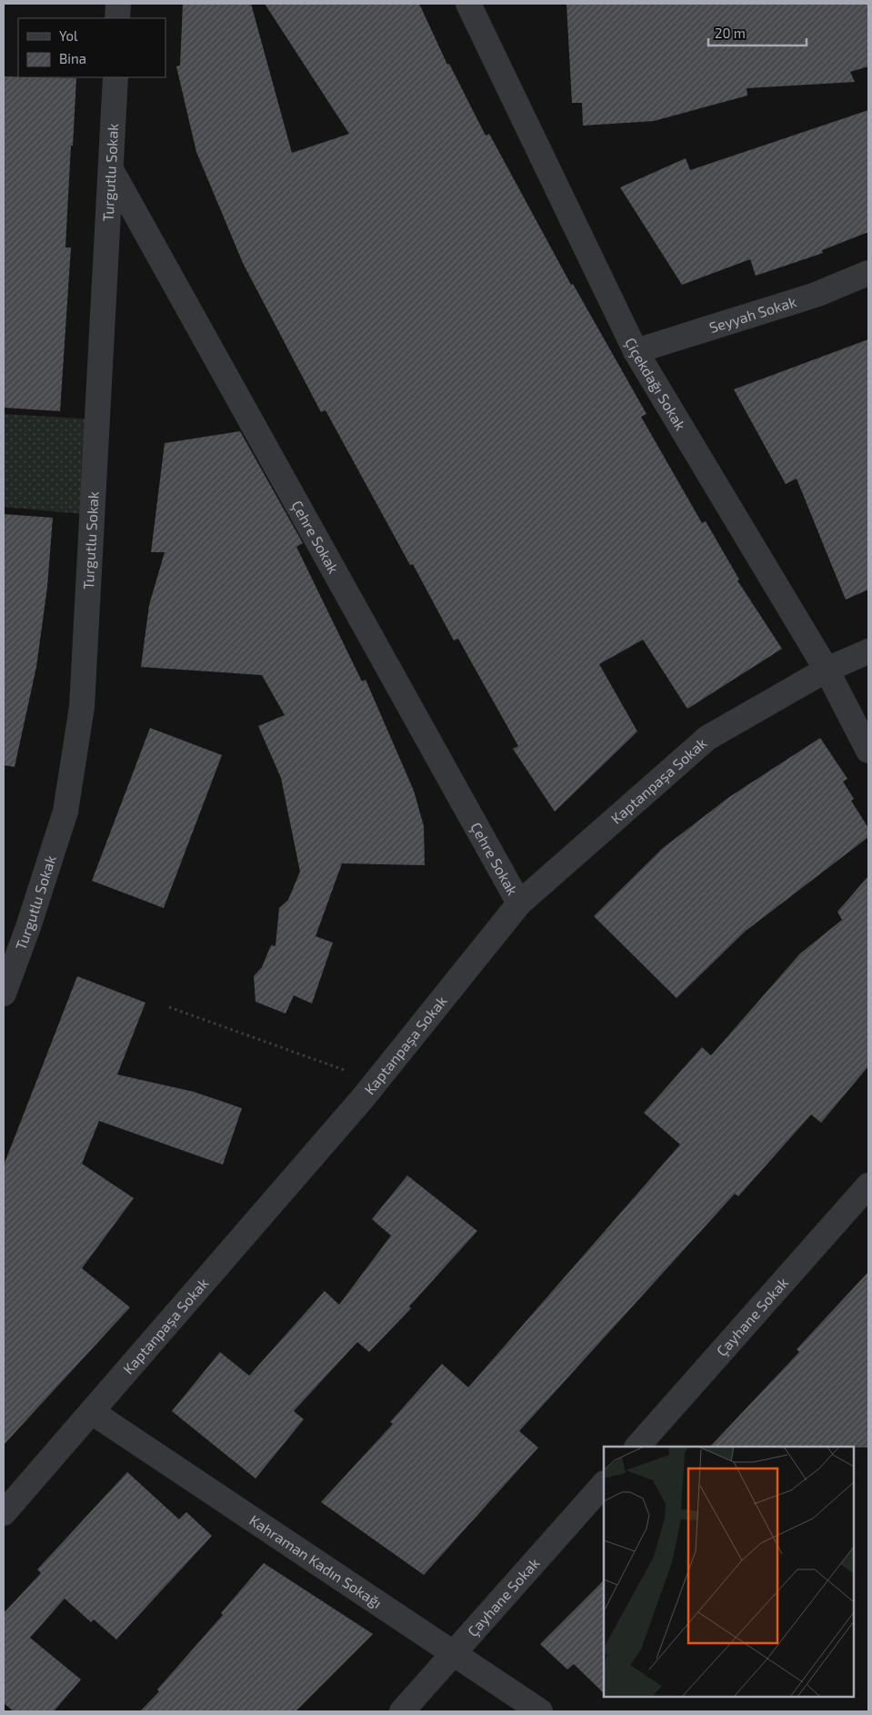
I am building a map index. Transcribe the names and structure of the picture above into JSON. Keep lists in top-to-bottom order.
{
  "streets": {
    "street": [
      "Turgutlu Sokak",
      "Seyyah Sokak",
      "Çiçekdağı Sokak",
      "Çehre Sokak",
      "Kaptanpaşa Sokak",
      "Çayhane Sokak",
      "Kahraman Kadın Sokağı"
    ]
  },
  "crossings": [
    ["Turgutlu Sokak", "Çehre Sokak"],
    ["Seyyah Sokak", "Çiçekdağı Sokak"],
    ["Çiçekdağı Sokak", "Kaptanpaşa Sokak"],
    ["Çehre Sokak", "Kaptanpaşa Sokak"],
    ["Kaptanpaşa Sokak", "Kahraman Kadın Sokağı"],
    ["Çayhane Sokak", "Kahraman Kadın Sokağı"]
  ],
  "legend": ["Yol", "Bina"],
  "scale_bar": "20 m"
}
